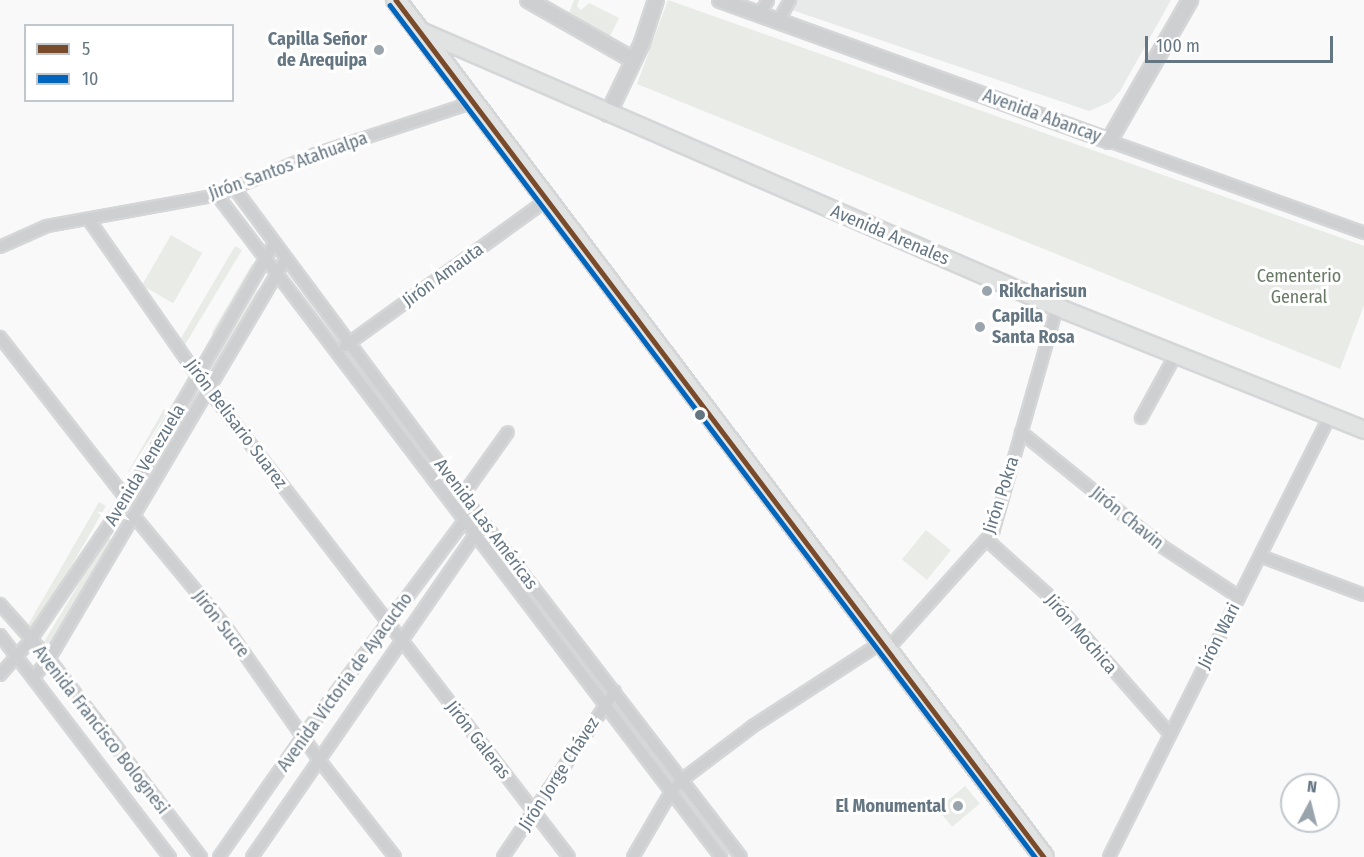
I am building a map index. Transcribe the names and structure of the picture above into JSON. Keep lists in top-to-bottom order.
{
  "streets": {
    "main road": ["Avenida Arenales"],
    "street": [
      "Avenida Abancay",
      "Jirón Santos Atahualpa",
      "Jirón Amauta",
      "Jirón Belisario Suarez",
      "Avenida Venezuela",
      "Jirón Pokra",
      "Jirón Chavin",
      "Avenida Las Américas",
      "Jirón Sucre",
      "Jirón Mochica",
      "Jirón Wari",
      "Avenida Victoria de Ayacucho",
      "Avenida Francisco Bolognesi",
      "Jirón Galeras",
      "Jirón Jorge Chávez"
    ]
  },
  "crossings": [
    ["Jirón Santos Atahualpa", "Jirón Belisario Suarez"],
    ["Jirón Santos Atahualpa", "Avenida Las Américas"],
    ["Avenida Arenales", "Jirón Pokra"],
    ["Avenida Arenales", "Jirón Wari"],
    ["Jirón Amauta", "Avenida Las Américas"],
    ["Jirón Belisario Suarez", "Avenida Venezuela"],
    ["Jirón Belisario Suarez", "Avenida Victoria de Ayacucho"],
    ["Jirón Belisario Suarez", "Jirón Galeras"],
    ["Avenida Venezuela", "Avenida Las Américas"],
    ["Avenida Venezuela", "Jirón Sucre"],
    ["Avenida Venezuela", "Avenida Francisco Bolognesi"],
    ["Jirón Pokra", "Jirón Chavin"],
    ["Jirón Pokra", "Avenida Las Américas"],
    ["Jirón Pokra", "Jirón Mochica"],
    ["Jirón Chavin", "Jirón Wari"],
    ["Avenida Las Américas", "Avenida Victoria de Ayacucho"],
    ["Avenida Las Américas", "Jirón Jorge Chávez"],
    ["Jirón Sucre", "Avenida Victoria de Ayacucho"],
    ["Jirón Mochica", "Jirón Wari"],
    ["Avenida Victoria de Ayacucho", "Jirón Galeras"],
    ["Jirón Galeras", "Jirón Jorge Chávez"]
  ],
  "parks": ["Cementerio General"],
  "places": [
    "Capilla Señor de Arequipa",
    "Rikcharisun",
    "Capilla Santa Rosa",
    "El Monumental"
  ],
  "lines": ["transit line 5", "transit line 10"],
  "legend": ["5", "10"],
  "scale_bar": "100 m",
  "north": "top"
}
